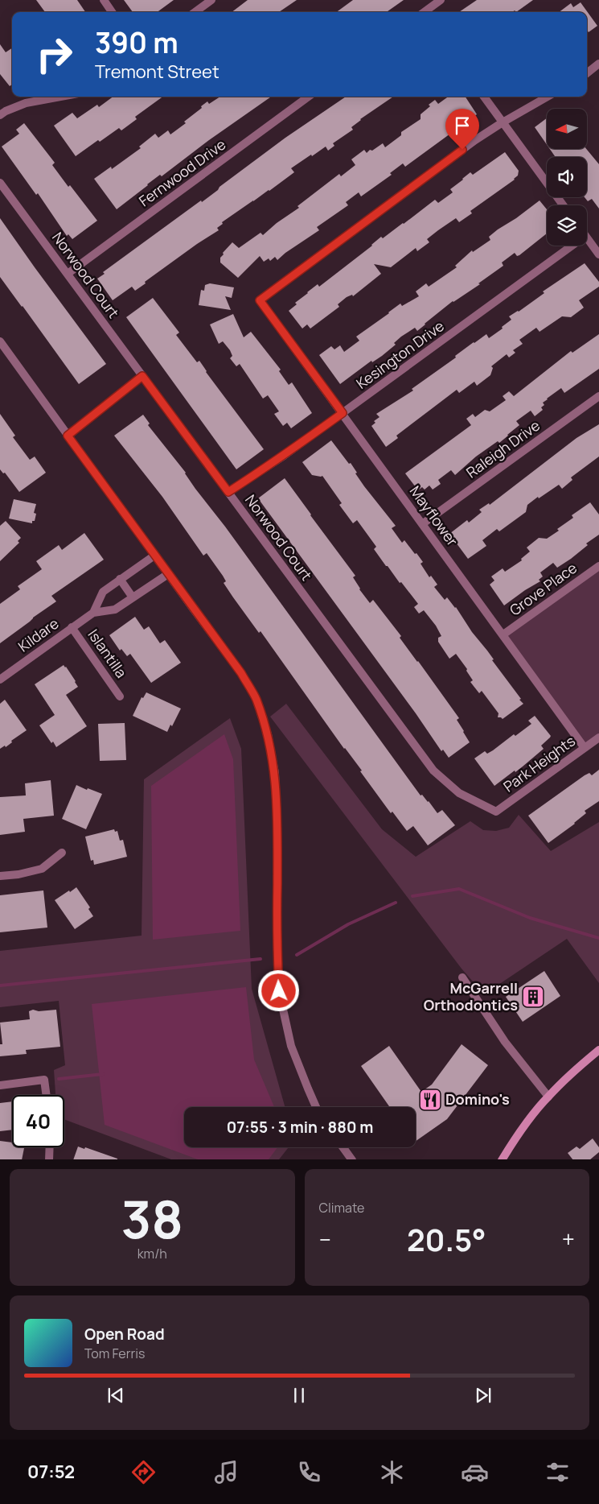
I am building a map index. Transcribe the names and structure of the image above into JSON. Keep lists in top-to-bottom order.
{
  "streets": {
    "street": [
      "Fernwood Drive",
      "Norwood Court",
      "Kesington Drive",
      "Raleigh Drive",
      "Mayflower",
      "Grove Place",
      "Kildare",
      "Islantilla",
      "Park Heights"
    ]
  },
  "crossings": [
    ["Fernwood Drive", "Norwood Court"],
    ["Norwood Court", "Kesington Drive"],
    ["Norwood Court", "Park Heights"],
    ["Kesington Drive", "Mayflower"],
    ["Raleigh Drive", "Mayflower"],
    ["Mayflower", "Grove Place"],
    ["Mayflower", "Park Heights"],
    ["Kildare", "Islantilla"]
  ],
  "places": {
    "building": ["McGarrell Orthodontics"],
    "restaurant": ["Domino's"]
  },
  "north": "left",
  "page": {
    "turn": ["390 m", "Tremont Street"],
    "limit": "40",
    "trip": "07:55 · 3 min · 880 m",
    "tile": [
      ["38", "km/h"],
      "Climate"
    ],
    "heat": ["−", "20.5°", "+"],
    "song": ["Open Road", "Tom Ferris"],
    "tabs": "07:52"
  }
}
